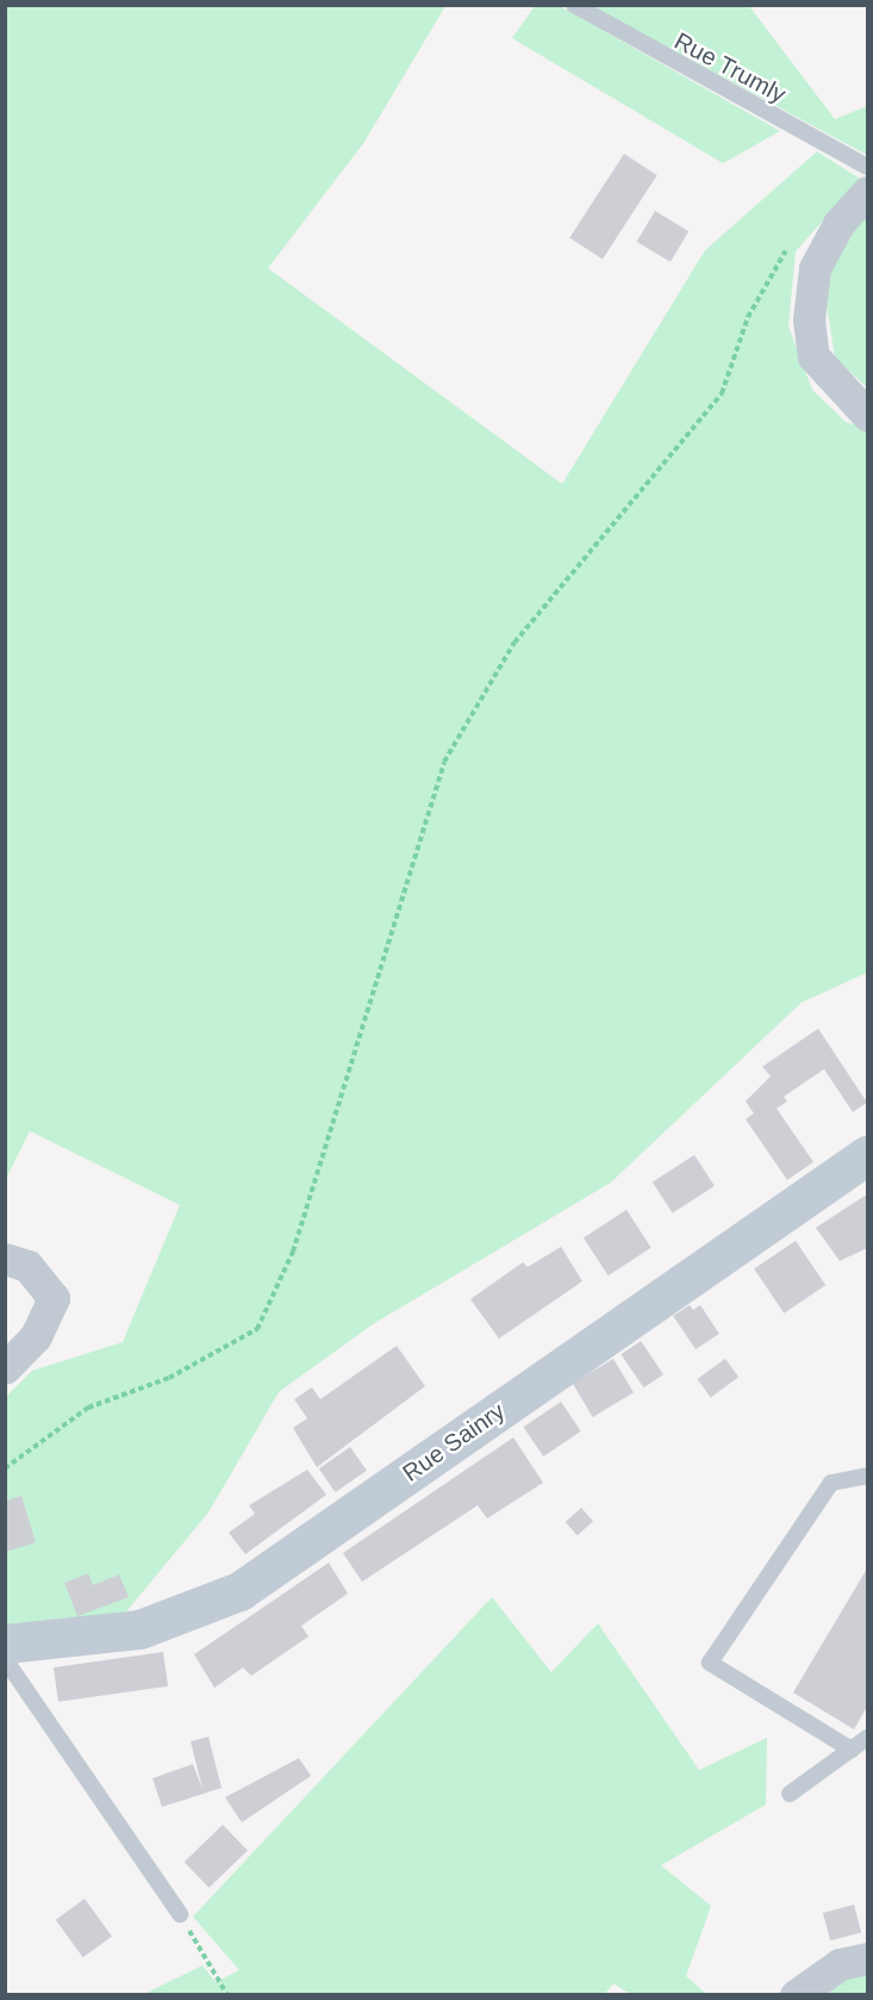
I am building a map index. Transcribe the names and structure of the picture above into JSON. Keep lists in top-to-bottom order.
{
  "streets": {
    "street": ["Rue Sainry"],
    "lane": ["Rue Trumly"]
  }
}
